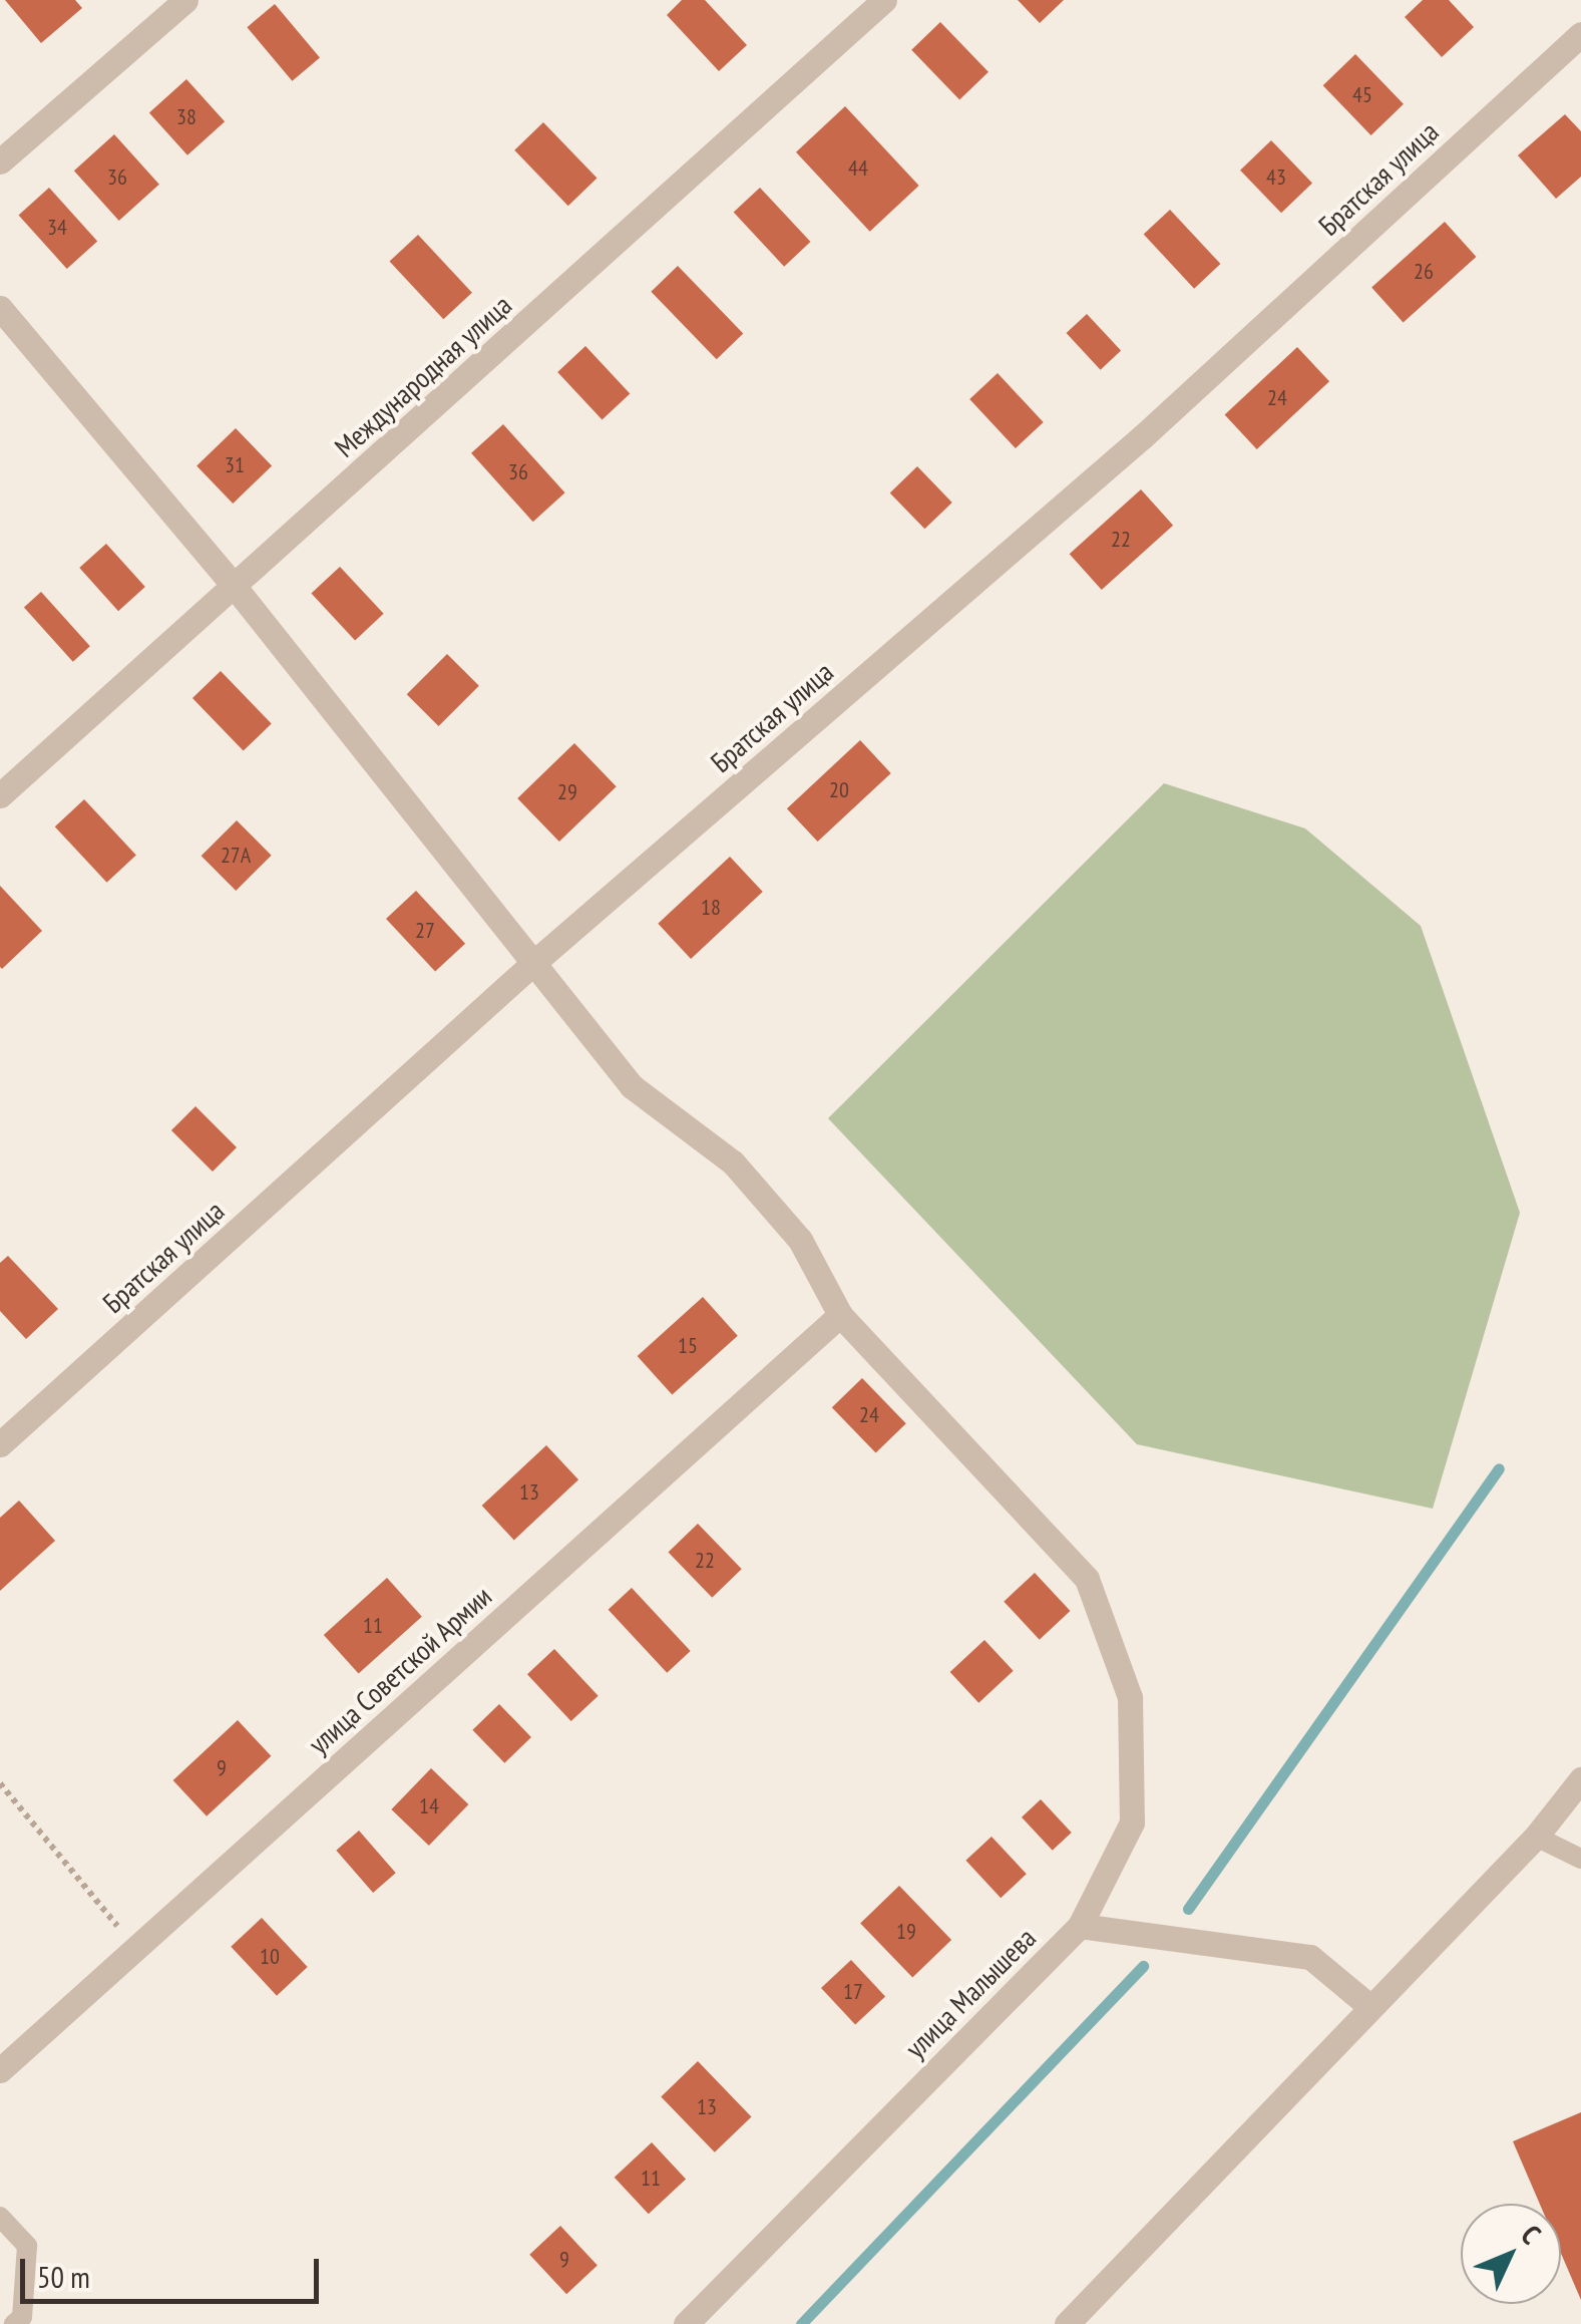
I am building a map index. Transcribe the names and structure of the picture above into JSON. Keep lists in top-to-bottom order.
{
  "streets": {
    "street": [
      "Братская улица",
      "Международная улица",
      "улица Советской Армии",
      "улица Малышева"
    ]
  },
  "crossings": [
    ["Братская улица", "улица Малышева"],
    ["Международная улица", "улица Малышева"],
    ["улица Советской Армии", "улица Малышева"]
  ],
  "house_numbers": [
    "45",
    "38",
    "44",
    "36",
    "43",
    "34",
    "26",
    "24",
    "31",
    "36",
    "22",
    "20",
    "29",
    "27А",
    "18",
    "27",
    "15",
    "24",
    "13",
    "22",
    "11",
    "9",
    "14",
    "19",
    "10",
    "17",
    "13",
    "11",
    "9"
  ],
  "scale_bar": "50 m",
  "north": "top right"
}
